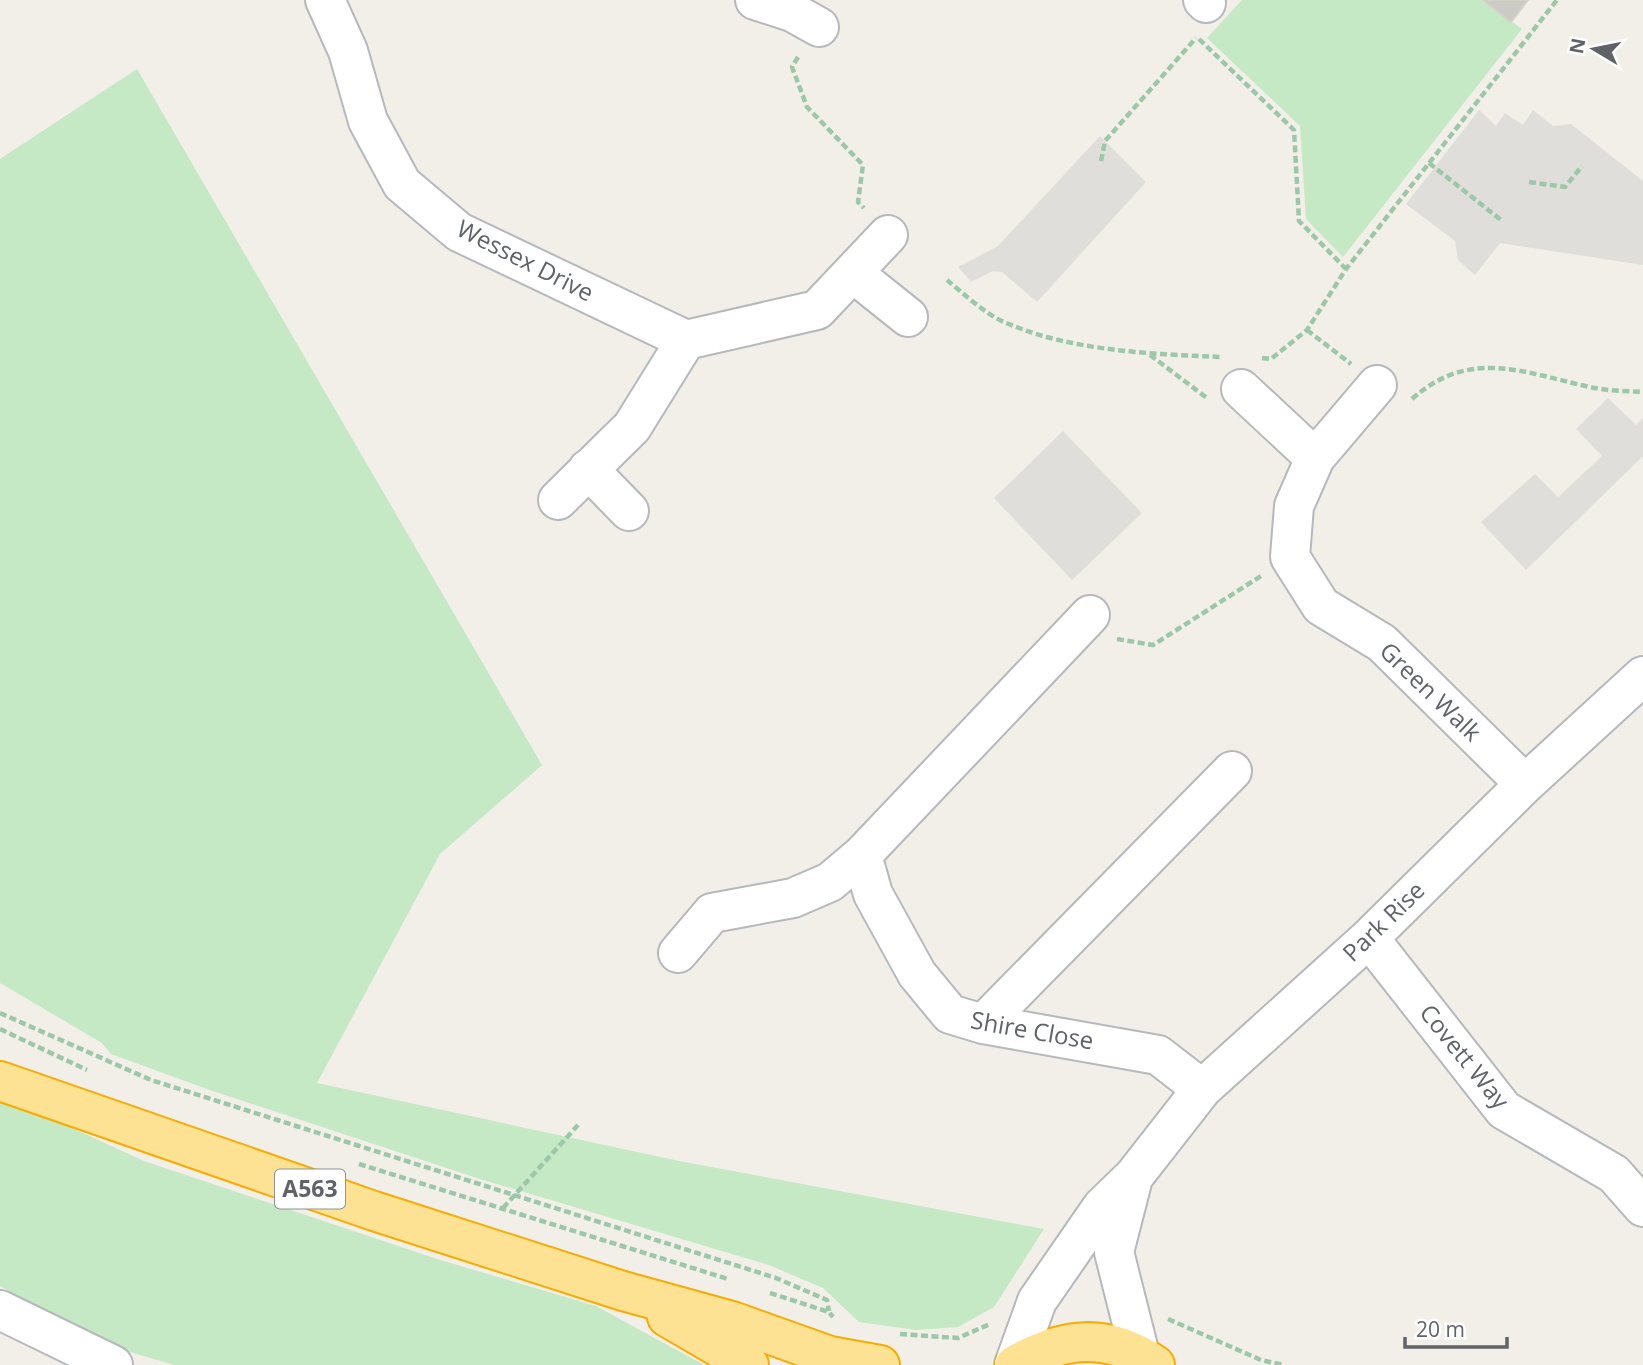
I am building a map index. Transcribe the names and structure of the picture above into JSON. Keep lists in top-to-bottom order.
{
  "streets": {
    "highway": ["A563"],
    "street": [
      "Wessex Drive",
      "Green Walk",
      "Park Rise",
      "Shire Close",
      "Covett Way"
    ]
  },
  "crossings": [
    ["Green Walk", "Park Rise"],
    ["Park Rise", "Shire Close"],
    ["Park Rise", "Covett Way"]
  ],
  "scale_bar": "20 m",
  "north": "left"
}
